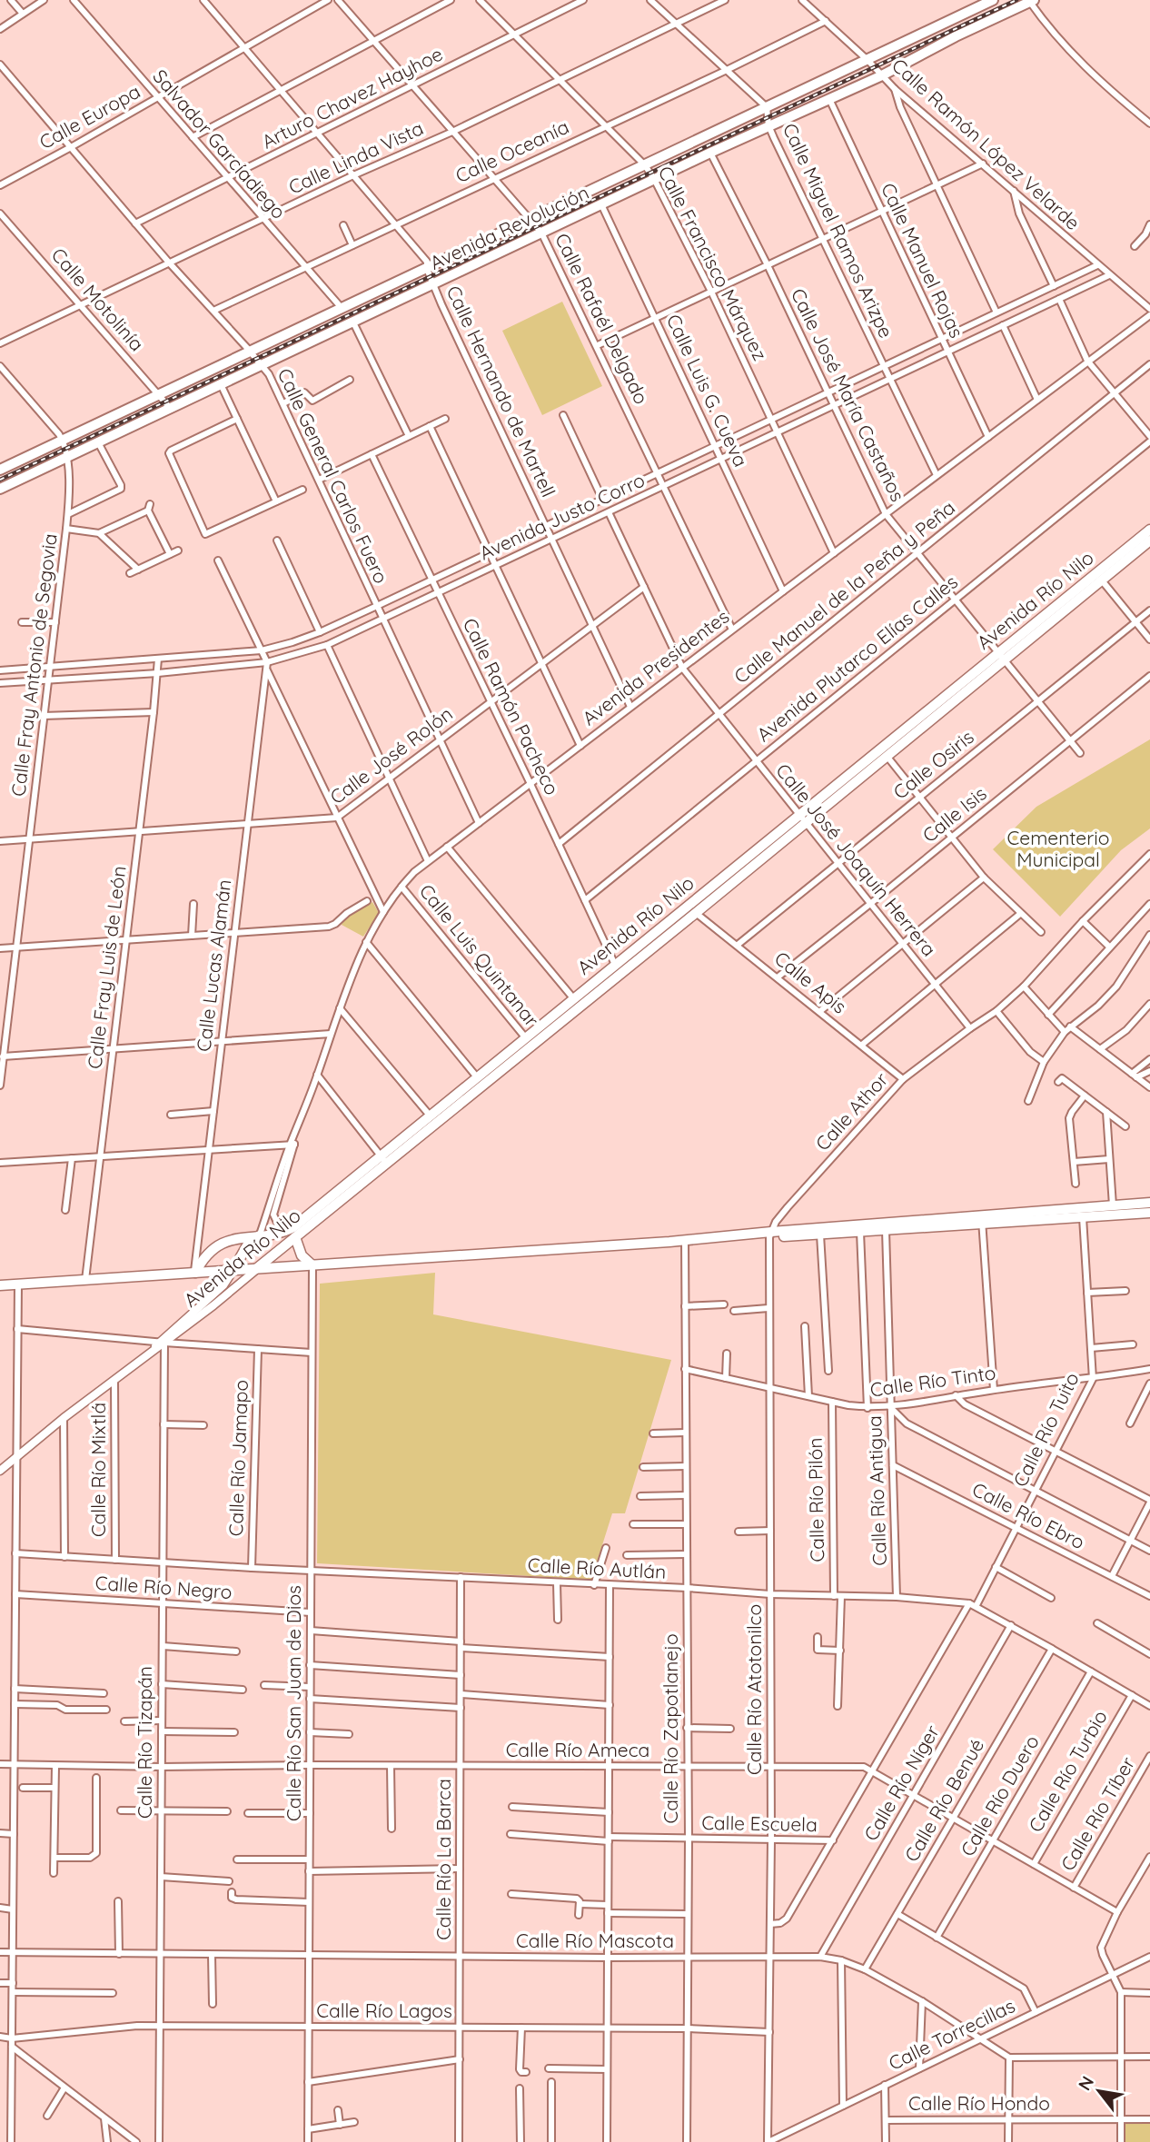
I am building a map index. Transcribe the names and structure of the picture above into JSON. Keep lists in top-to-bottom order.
{
  "streets": {
    "main road": ["Avenida Revolución", "Avenida Río Nilo"],
    "street": [
      "Arturo Chavez Hayhoe",
      "Calle Europa",
      "Salvador Garcíadiego",
      "Calle Ramón López Velarde",
      "Calle Oceanía",
      "Calle Linda Vista",
      "Calle Miguel Ramos Arizpe",
      "Calle Manuel Rojas",
      "Calle Francisco Márquez",
      "Calle Motolinía",
      "Calle Rafaél Delgado",
      "Calle Luis G. Cueva",
      "Calle Hernando de Martell",
      "Calle José María Castaños",
      "Calle General Carlos Fuero",
      "Avenida Justo Corro",
      "Calle Manuel de la Peña y Peña",
      "Avenida Plutarco Elías Calles",
      "Calle Fray Antonio de Segovia",
      "Avenida Presidentes",
      "Calle Ramón Pacheco",
      "Calle José Rolón",
      "Calle Osiris",
      "Calle Isis",
      "Calle José Joaquín Herrera",
      "Calle Luis Quintanar",
      "Calle Lucas Alamán",
      "Calle Fray Luis de León",
      "Calle Apis",
      "Calle Athor",
      "Calle Río Tinto",
      "Calle Río Tuito",
      "Calle Río Jamapo",
      "Calle Río Mixtlá",
      "Calle Río Antigua",
      "Calle Río Pilón",
      "Calle Río Ebro",
      "Calle Río Autlán",
      "Calle Río Negro",
      "Calle Río Atotonilco",
      "Calle Río San Juan de Dios",
      "Calle Río Zapotlanejo",
      "Calle Río Tizapán",
      "Calle Río Ameca",
      "Calle Río Turbio",
      "Calle Río Níger",
      "Calle Río Duero",
      "Calle Río Benué",
      "Calle Río Tíber",
      "Calle Escuela",
      "Calle Río La Barca",
      "Calle Río Mascota",
      "Calle Río Lagos",
      "Calle Torrecillas",
      "Calle Río Hondo"
    ]
  },
  "crossings": [
    ["Arturo Chavez Hayhoe", "Salvador Garcíadiego"],
    ["Arturo Chavez Hayhoe", "Calle Francisco Márquez"],
    ["Arturo Chavez Hayhoe", "Calle Rafaél Delgado"],
    ["Arturo Chavez Hayhoe", "Calle Hernando de Martell"],
    ["Arturo Chavez Hayhoe", "Calle General Carlos Fuero"],
    ["Calle Europa", "Salvador Garcíadiego"],
    ["Calle Europa", "Calle Hernando de Martell"],
    ["Calle Europa", "Calle General Carlos Fuero"],
    ["Salvador Garcíadiego", "Calle Oceanía"],
    ["Salvador Garcíadiego", "Calle Linda Vista"],
    ["Salvador Garcíadiego", "Avenida Revolución"],
    ["Calle Ramón López Velarde", "Calle Oceanía"],
    ["Calle Ramón López Velarde", "Avenida Revolución"],
    ["Calle Ramón López Velarde", "Avenida Justo Corro"],
    ["Calle Oceanía", "Calle Miguel Ramos Arizpe"],
    ["Calle Oceanía", "Calle Francisco Márquez"],
    ["Calle Oceanía", "Calle Rafaél Delgado"],
    ["Calle Oceanía", "Calle Hernando de Martell"],
    ["Calle Oceanía", "Calle General Carlos Fuero"],
    ["Calle Linda Vista", "Calle Miguel Ramos Arizpe"],
    ["Calle Linda Vista", "Calle Francisco Márquez"],
    ["Calle Linda Vista", "Calle Motolinía"],
    ["Calle Linda Vista", "Calle Rafaél Delgado"],
    ["Calle Linda Vista", "Calle Hernando de Martell"],
    ["Calle Linda Vista", "Calle General Carlos Fuero"],
    ["Avenida Revolución", "Calle Miguel Ramos Arizpe"],
    ["Avenida Revolución", "Calle Manuel Rojas"],
    ["Avenida Revolución", "Calle Francisco Márquez"],
    ["Avenida Revolución", "Calle Motolinía"],
    ["Avenida Revolución", "Calle Rafaél Delgado"],
    ["Avenida Revolución", "Calle Luis G. Cueva"],
    ["Avenida Revolución", "Calle Hernando de Martell"],
    ["Avenida Revolución", "Calle José María Castaños"],
    ["Avenida Revolución", "Calle General Carlos Fuero"],
    ["Avenida Revolución", "Calle Fray Antonio de Segovia"],
    ["Calle Miguel Ramos Arizpe", "Avenida Justo Corro"],
    ["Calle Miguel Ramos Arizpe", "Avenida Presidentes"],
    ["Calle Manuel Rojas", "Avenida Justo Corro"],
    ["Calle Manuel Rojas", "Avenida Presidentes"],
    ["Calle Francisco Márquez", "Avenida Justo Corro"],
    ["Calle Francisco Márquez", "Avenida Presidentes"],
    ["Calle Rafaél Delgado", "Avenida Justo Corro"],
    ["Calle Rafaél Delgado", "Avenida Presidentes"],
    ["Calle Luis G. Cueva", "Avenida Justo Corro"],
    ["Calle Luis G. Cueva", "Avenida Presidentes"],
    ["Calle Hernando de Martell", "Avenida Justo Corro"],
    ["Calle Hernando de Martell", "Avenida Presidentes"],
    ["Calle Hernando de Martell", "Calle José Rolón"],
    ["Calle José María Castaños", "Avenida Justo Corro"],
    ["Calle José María Castaños", "Calle Manuel de la Peña y Peña"],
    ["Calle José María Castaños", "Avenida Río Nilo"],
    ["Calle José María Castaños", "Avenida Plutarco Elías Calles"],
    ["Calle José María Castaños", "Avenida Presidentes"],
    ["Calle José María Castaños", "Calle Osiris"],
    ["Calle José María Castaños", "Calle Isis"],
    ["Calle General Carlos Fuero", "Avenida Justo Corro"],
    ["Calle General Carlos Fuero", "Avenida Presidentes"],
    ["Calle General Carlos Fuero", "Calle José Rolón"],
    ["Avenida Justo Corro", "Calle Fray Antonio de Segovia"],
    ["Avenida Justo Corro", "Calle Ramón Pacheco"],
    ["Avenida Justo Corro", "Calle José Joaquín Herrera"],
    ["Avenida Justo Corro", "Calle Lucas Alamán"],
    ["Avenida Justo Corro", "Calle Fray Luis de León"],
    ["Calle Manuel de la Peña y Peña", "Calle Ramón Pacheco"],
    ["Calle Manuel de la Peña y Peña", "Calle José Joaquín Herrera"],
    ["Avenida Río Nilo", "Avenida Presidentes"],
    ["Avenida Río Nilo", "Calle Ramón Pacheco"],
    ["Avenida Río Nilo", "Calle José Joaquín Herrera"],
    ["Avenida Río Nilo", "Calle Luis Quintanar"],
    ["Avenida Río Nilo", "Calle Apis"],
    ["Avenida Río Nilo", "Calle Río Mixtlá"],
    ["Avenida Río Nilo", "Calle Río Tizapán"],
    ["Avenida Plutarco Elías Calles", "Calle Ramón Pacheco"],
    ["Avenida Plutarco Elías Calles", "Calle José Joaquín Herrera"],
    ["Calle Fray Antonio de Segovia", "Calle José Rolón"],
    ["Avenida Presidentes", "Calle Ramón Pacheco"],
    ["Avenida Presidentes", "Calle José Joaquín Herrera"],
    ["Avenida Presidentes", "Calle Luis Quintanar"],
    ["Calle Ramón Pacheco", "Calle José Rolón"],
    ["Calle José Rolón", "Calle José Joaquín Herrera"],
    ["Calle José Rolón", "Calle Lucas Alamán"],
    ["Calle José Rolón", "Calle Fray Luis de León"],
    ["Calle Osiris", "Calle José Joaquín Herrera"],
    ["Calle Osiris", "Calle Apis"],
    ["Calle Isis", "Calle José Joaquín Herrera"],
    ["Calle Isis", "Calle Apis"],
    ["Calle José Joaquín Herrera", "Calle Athor"],
    ["Calle Apis", "Calle Athor"],
    ["Calle Athor", "Calle Río Atotonilco"],
    ["Calle Río Tinto", "Calle Río Tuito"],
    ["Calle Río Tinto", "Calle Río Antigua"],
    ["Calle Río Tinto", "Calle Río Pilón"],
    ["Calle Río Tinto", "Calle Río Atotonilco"],
    ["Calle Río Tinto", "Calle Río Zapotlanejo"],
    ["Calle Río Tuito", "Calle Río Ebro"],
    ["Calle Río Tuito", "Calle Río Autlán"],
    ["Calle Río Jamapo", "Calle Río Autlán"],
    ["Calle Río Mixtlá", "Calle Río Autlán"],
    ["Calle Río Antigua", "Calle Río Ebro"],
    ["Calle Río Antigua", "Calle Río Autlán"],
    ["Calle Río Pilón", "Calle Río Autlán"],
    ["Calle Río Autlán", "Calle Río Atotonilco"],
    ["Calle Río Autlán", "Calle Río San Juan de Dios"],
    ["Calle Río Autlán", "Calle Río Zapotlanejo"],
    ["Calle Río Autlán", "Calle Río Tizapán"],
    ["Calle Río Autlán", "Calle Río Turbio"],
    ["Calle Río Autlán", "Calle Río Níger"],
    ["Calle Río Autlán", "Calle Río Duero"],
    ["Calle Río Autlán", "Calle Río Benué"],
    ["Calle Río Autlán", "Calle Río La Barca"],
    ["Calle Río Negro", "Calle Río San Juan de Dios"],
    ["Calle Río Negro", "Calle Río Tizapán"],
    ["Calle Río Atotonilco", "Calle Río Ameca"],
    ["Calle Río Atotonilco", "Calle Escuela"],
    ["Calle Río Atotonilco", "Calle Río Mascota"],
    ["Calle Río Atotonilco", "Calle Río Lagos"],
    ["Calle Río Atotonilco", "Calle Torrecillas"],
    ["Calle Río San Juan de Dios", "Calle Río Ameca"],
    ["Calle Río San Juan de Dios", "Calle Río Mascota"],
    ["Calle Río San Juan de Dios", "Calle Río Lagos"],
    ["Calle Río Zapotlanejo", "Calle Río Ameca"],
    ["Calle Río Zapotlanejo", "Calle Escuela"],
    ["Calle Río Zapotlanejo", "Calle Río Mascota"],
    ["Calle Río Zapotlanejo", "Calle Río Lagos"],
    ["Calle Río Tizapán", "Calle Río Ameca"],
    ["Calle Río Tizapán", "Calle Río Mascota"],
    ["Calle Río Tizapán", "Calle Río Lagos"],
    ["Calle Río Ameca", "Calle Río Turbio"],
    ["Calle Río Ameca", "Calle Río Níger"],
    ["Calle Río Ameca", "Calle Río Duero"],
    ["Calle Río Ameca", "Calle Río Benué"],
    ["Calle Río Ameca", "Calle Río Tíber"],
    ["Calle Río Ameca", "Calle Río La Barca"],
    ["Calle Río Níger", "Calle Río Mascota"],
    ["Calle Río Benué", "Calle Río Mascota"],
    ["Calle Río La Barca", "Calle Río Mascota"],
    ["Calle Río La Barca", "Calle Río Lagos"],
    ["Calle Río Mascota", "Calle Torrecillas"]
  ],
  "parks": ["Cementerio Municipal"],
  "north": "top left"
}
